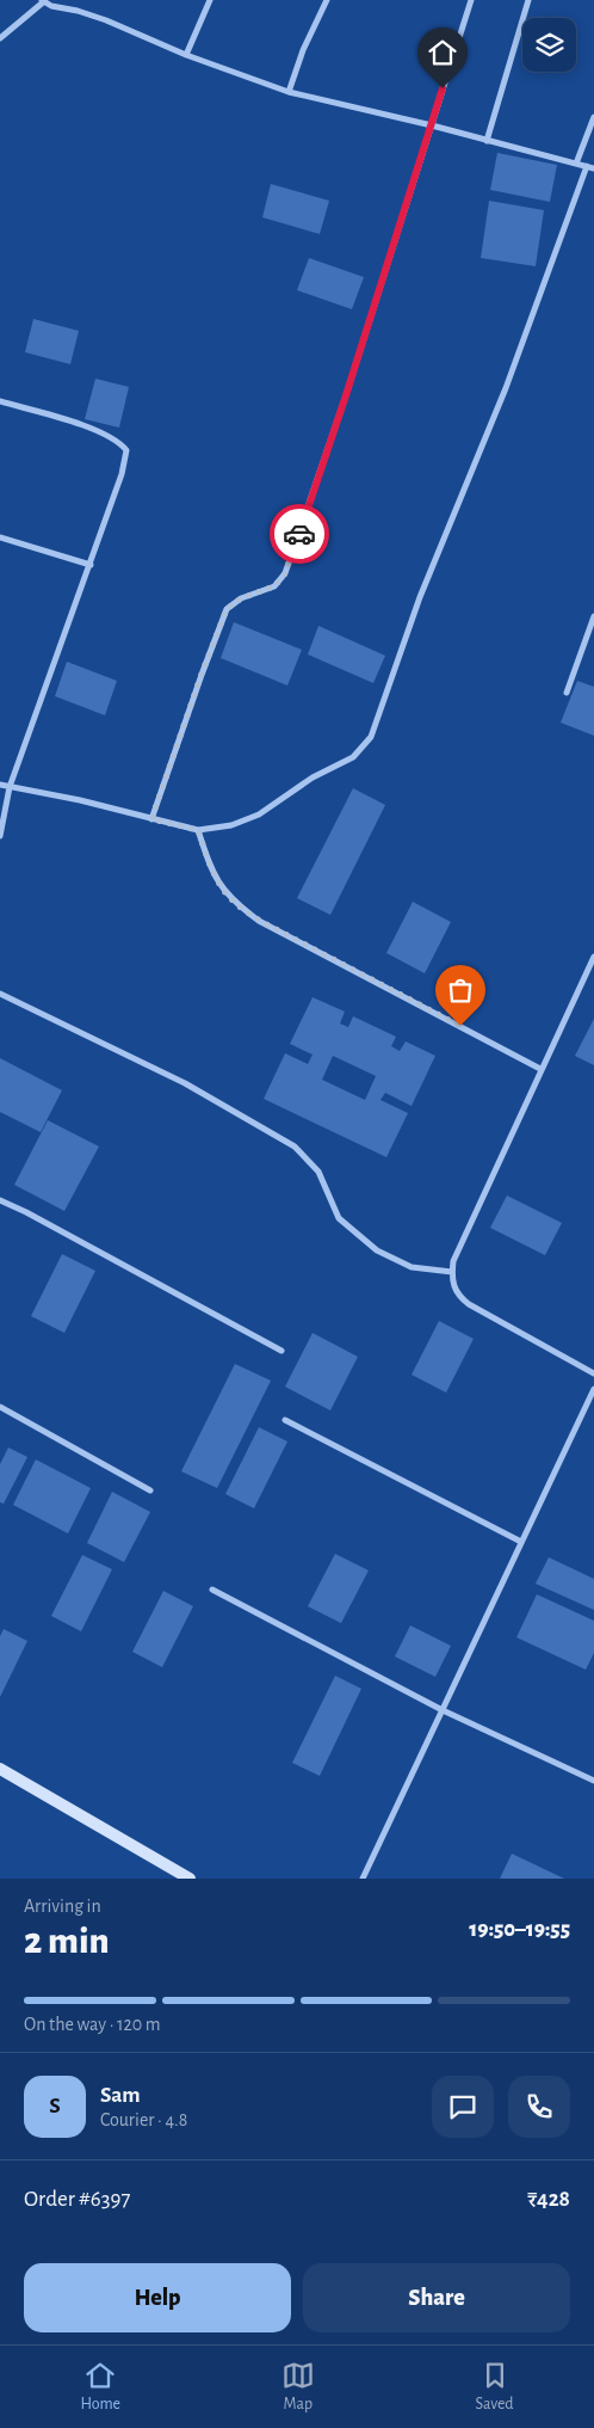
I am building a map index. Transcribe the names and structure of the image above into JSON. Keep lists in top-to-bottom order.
{
  "page": {
    "heading": ["2 min", "Arriving in", "19:50–19:55"],
    "panel": [
      "Sam",
      "Courier · 4.8",
      "Order #6397",
      "₹428"
    ],
    "bar": "On the way · 120 m",
    "round": "S",
    "buttons": ["Help", "Share"],
    "tabs": ["Home", "Map", "Saved"]
  }
}
